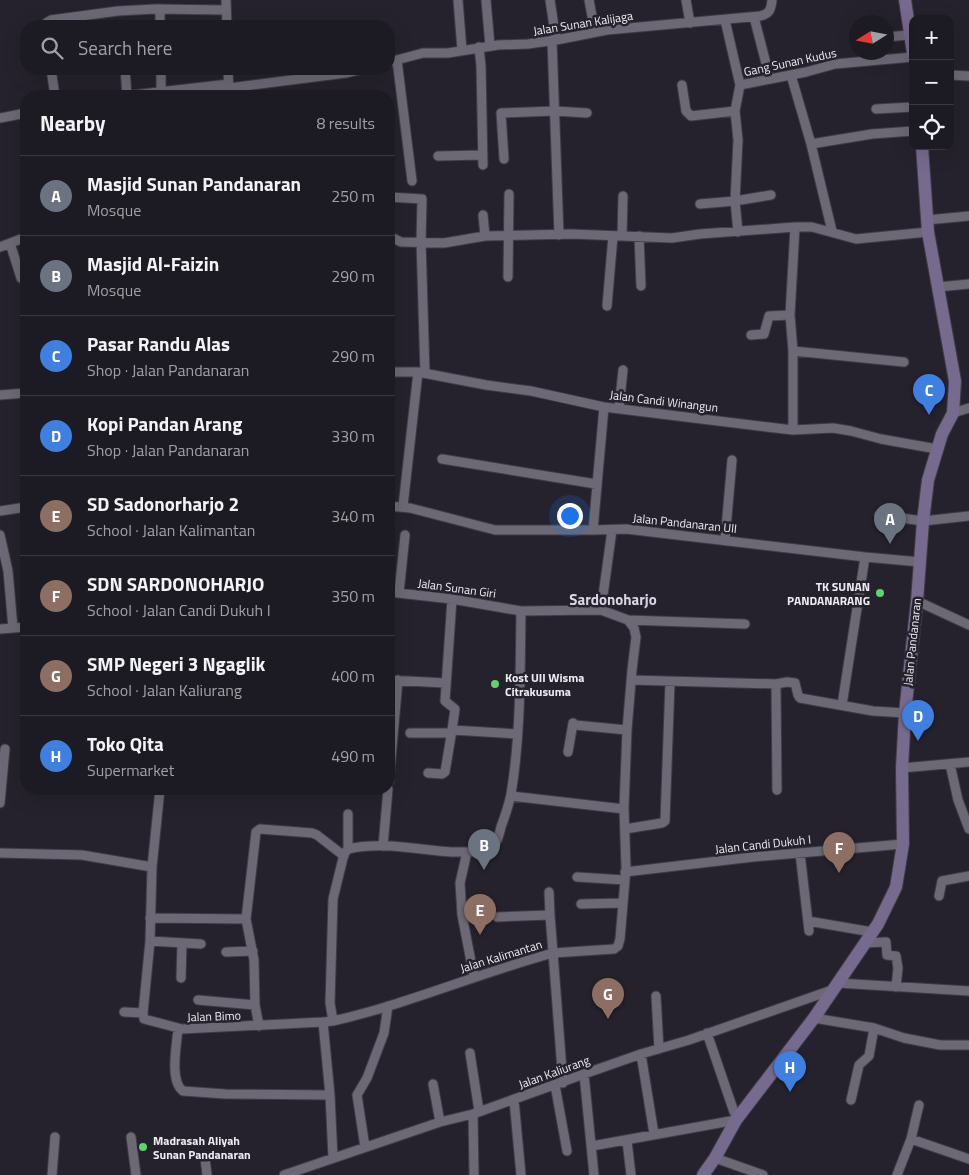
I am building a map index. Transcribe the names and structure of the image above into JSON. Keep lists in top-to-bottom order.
{
  "streets": {
    "main road": ["Jalan Pandanaran"],
    "street": [
      "Jalan Sunan Kalijaga",
      "Gang Sunan Kudus",
      "Jalan Candi Winangun",
      "Jalan Pandanaran UII",
      "Jalan Sunan Giri",
      "Jalan Candi Dukuh I",
      "Jalan Kalimantan",
      "Jalan Bimo",
      "Jalan Kaliurang"
    ]
  },
  "crossings": [
    ["Jalan Sunan Kalijaga", "Gang Sunan Kudus"],
    ["Jalan Candi Winangun", "Jalan Pandanaran"],
    ["Jalan Pandanaran UII", "Jalan Pandanaran"],
    ["Jalan Pandanaran", "Jalan Candi Dukuh I"],
    ["Jalan Pandanaran", "Jalan Kaliurang"],
    ["Jalan Kalimantan", "Jalan Bimo"],
    ["Jalan Kalimantan", "Jalan Kaliurang"]
  ],
  "districts": ["Sardonoharjo"],
  "places": ["TK SUNAN PANDANARANG", "Kost UII Wisma Citrakusuma", "Madrasah Aliyah Sunan Pandanaran"],
  "north": "left",
  "page": {
    "map_buttons": ["+", "−"],
    "search": "Search here",
    "heading": ["Nearby", "8 results"],
    "list": [
      {
        "mark": "A",
        "name": "Masjid Sunan Pandanaran",
        "note": "Mosque",
        "value": "250 m"
      },
      {
        "mark": "B",
        "name": "Masjid Al-Faizin",
        "note": "Mosque",
        "value": "290 m"
      },
      {
        "mark": "C",
        "name": "Pasar Randu Alas",
        "note": "Shop · Jalan Pandanaran",
        "value": "290 m"
      },
      {
        "mark": "D",
        "name": "Kopi Pandan Arang",
        "note": "Shop · Jalan Pandanaran",
        "value": "330 m"
      },
      {
        "mark": "E",
        "name": "SD Sadonorharjo 2",
        "note": "School · Jalan Kalimantan",
        "value": "340 m"
      },
      {
        "mark": "F",
        "name": "SDN SARDONOHARJO",
        "note": "School · Jalan Candi Dukuh I",
        "value": "350 m"
      },
      {
        "mark": "G",
        "name": "SMP Negeri 3 Ngaglik",
        "note": "School · Jalan Kaliurang",
        "value": "400 m"
      },
      {
        "mark": "H",
        "name": "Toko Qita",
        "note": "Supermarket",
        "value": "490 m"
      }
    ],
    "pins": [
      "C",
      "A",
      "D",
      "B",
      "F",
      "E",
      "G",
      "H"
    ]
  }
}
